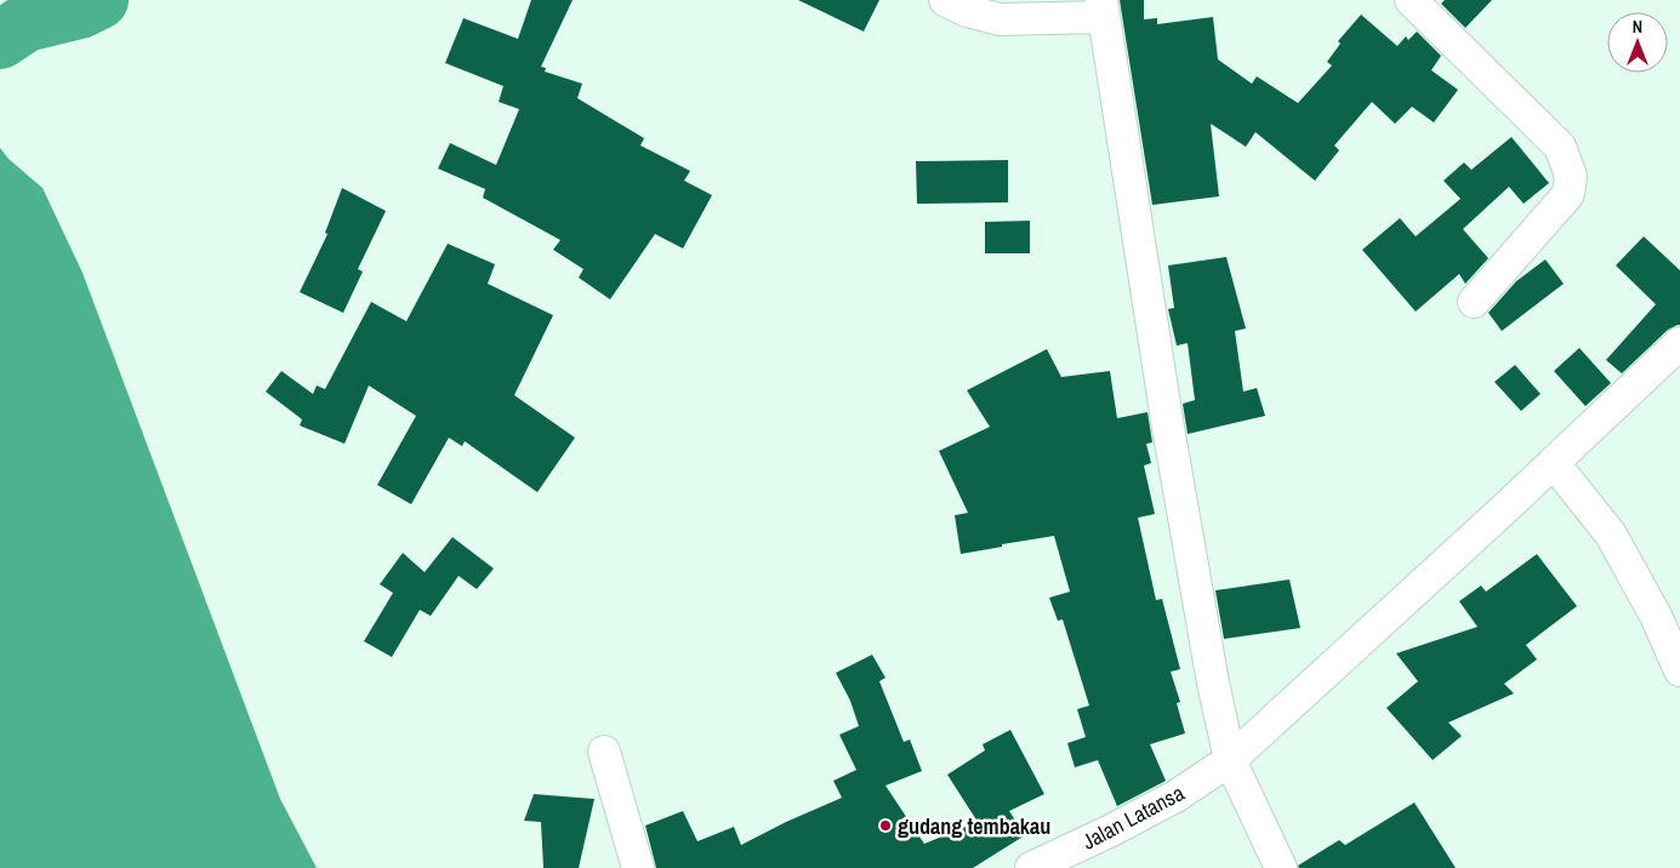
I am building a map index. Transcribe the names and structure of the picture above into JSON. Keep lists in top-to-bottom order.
{
  "streets": {
    "street": ["Jalan Latansa"]
  },
  "places": ["gudang tembakau"],
  "north": "top"
}
